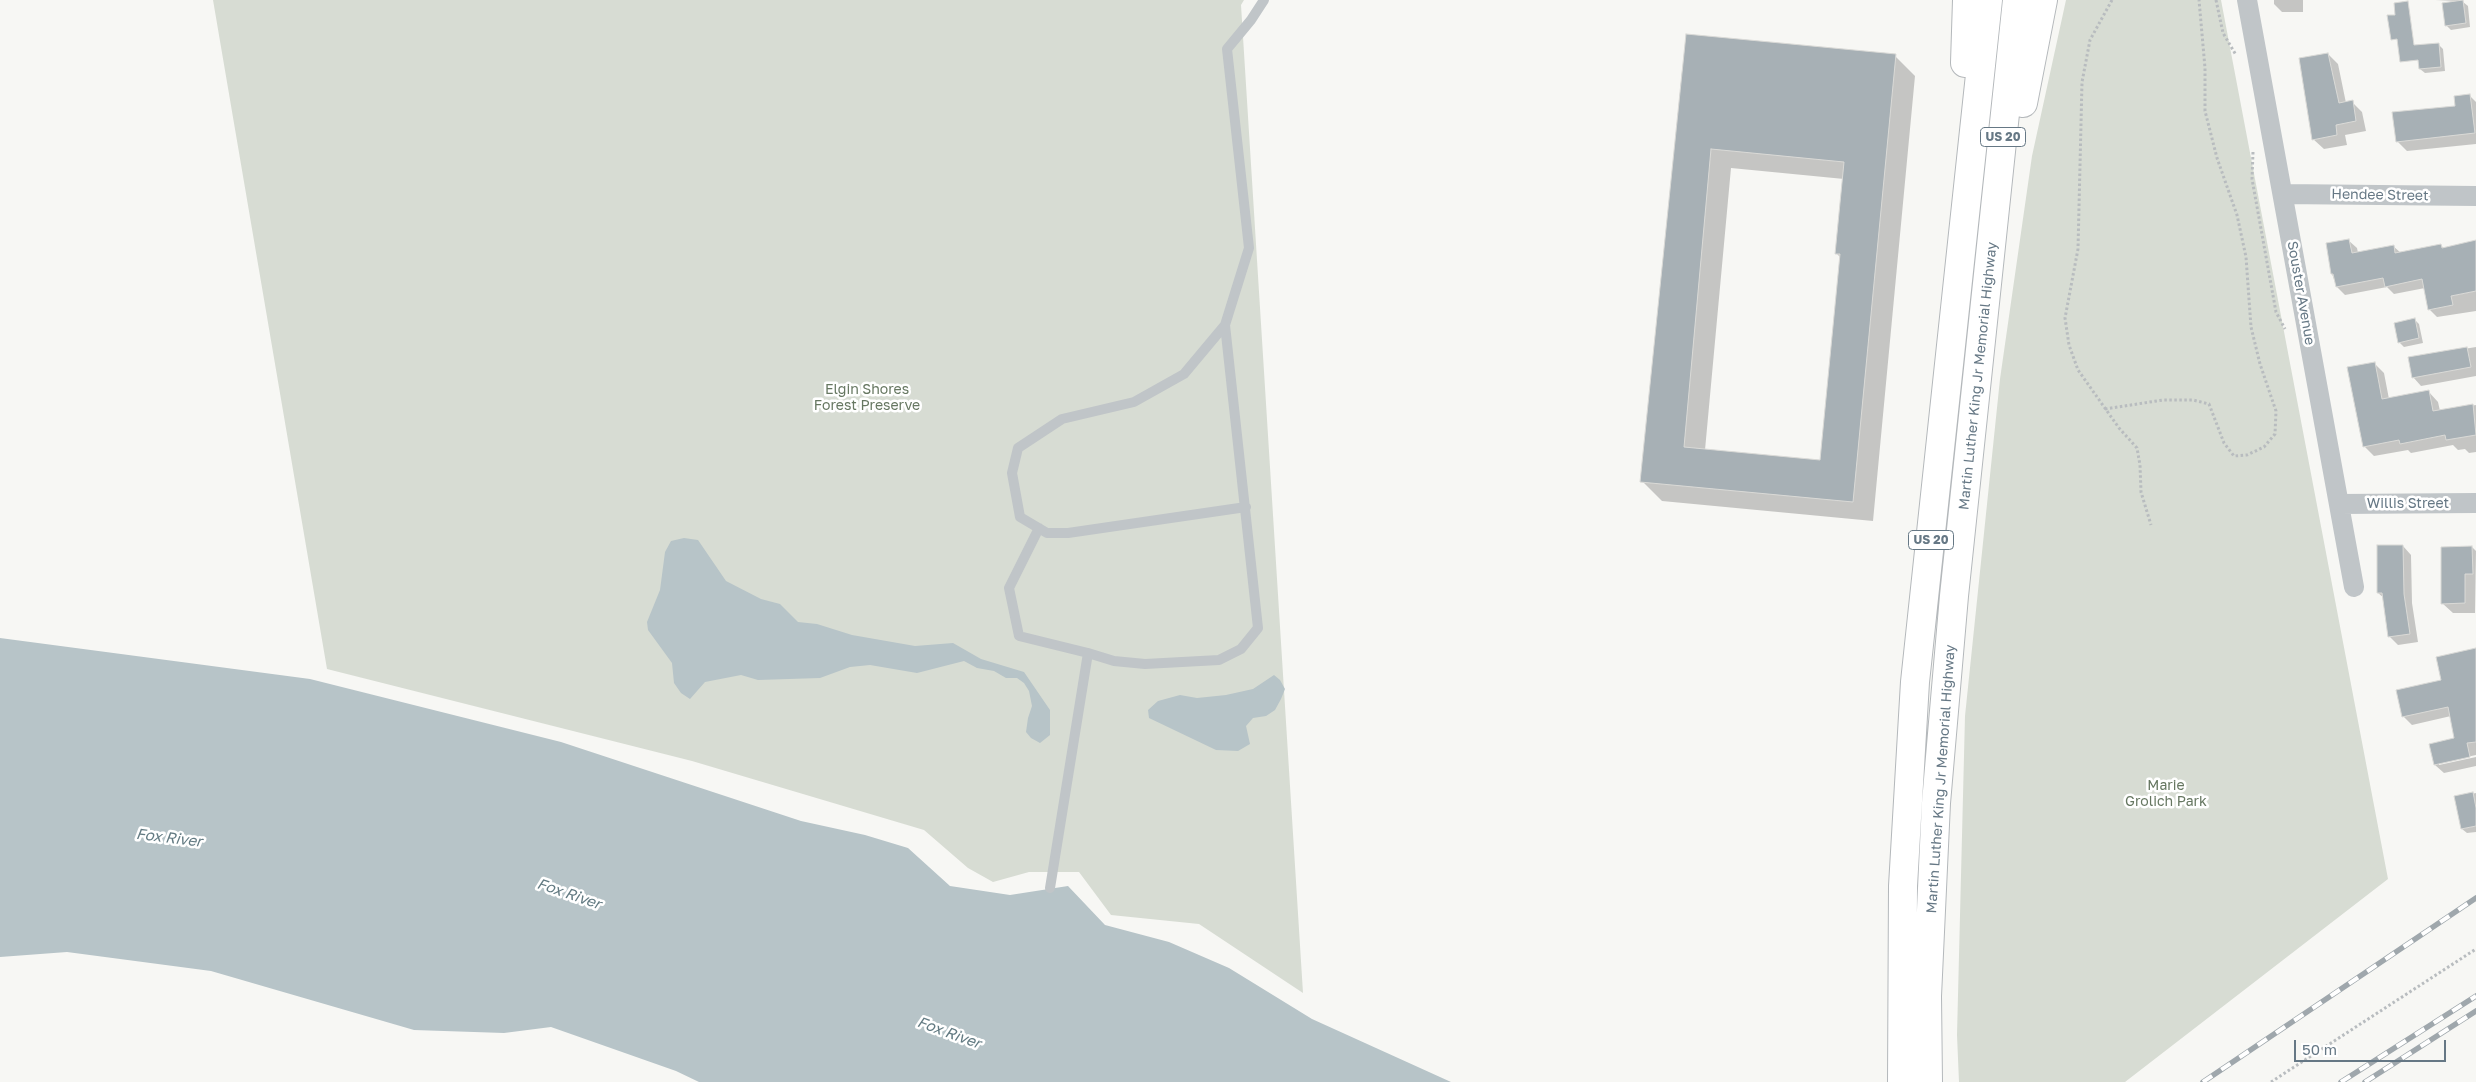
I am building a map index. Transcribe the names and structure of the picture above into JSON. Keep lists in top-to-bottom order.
{
  "streets": {
    "highway": ["US 20", "Martin Luther King Jr Memorial Highway"],
    "street": ["Hendee Street", "Souster Avenue", "Willis Street"]
  },
  "crossings": [
    ["Hendee Street", "Souster Avenue"],
    ["Souster Avenue", "Willis Street"]
  ],
  "water": ["Fox River"],
  "parks": ["Elgin Shores Forest Preserve", "Marie Grolich Park"],
  "scale_bar": "50 m"
}
